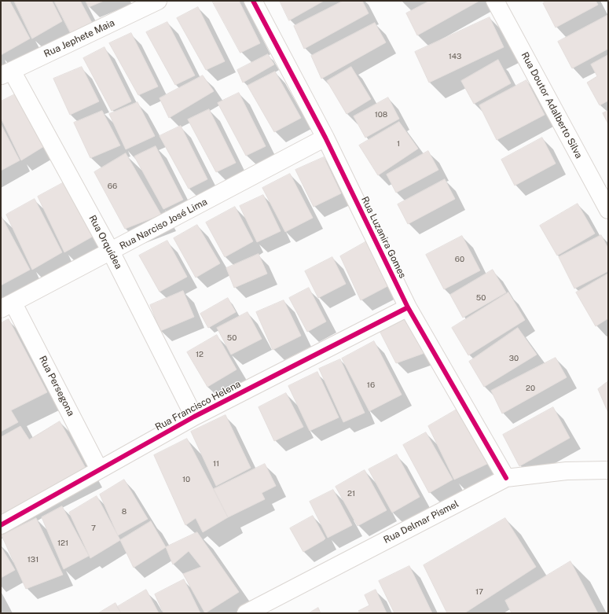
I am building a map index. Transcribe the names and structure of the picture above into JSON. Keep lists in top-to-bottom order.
{
  "streets": {
    "street": [
      "Rua Jephete Maia",
      "Rua Doutor Adalberto Silva",
      "Rua Narciso José Lima",
      "Rua Luzanira Gomes",
      "Rua Orquídea",
      "Rua Persegona",
      "Rua Francisco Helena",
      "Rua Delmar Pismel"
    ]
  },
  "crossings": [
    ["Rua Jephete Maia", "Rua Orquídea"],
    ["Rua Narciso José Lima", "Rua Luzanira Gomes"],
    ["Rua Narciso José Lima", "Rua Orquídea"],
    ["Rua Narciso José Lima", "Rua Persegona"],
    ["Rua Luzanira Gomes", "Rua Francisco Helena"],
    ["Rua Luzanira Gomes", "Rua Delmar Pismel"],
    ["Rua Orquídea", "Rua Francisco Helena"],
    ["Rua Persegona", "Rua Francisco Helena"]
  ],
  "house_numbers": [
    "143",
    "108",
    "1",
    "66",
    "60",
    "50",
    "50",
    "12",
    "30",
    "16",
    "20",
    "11",
    "10",
    "21",
    "8",
    "7",
    "121",
    "131",
    "17"
  ]
}
